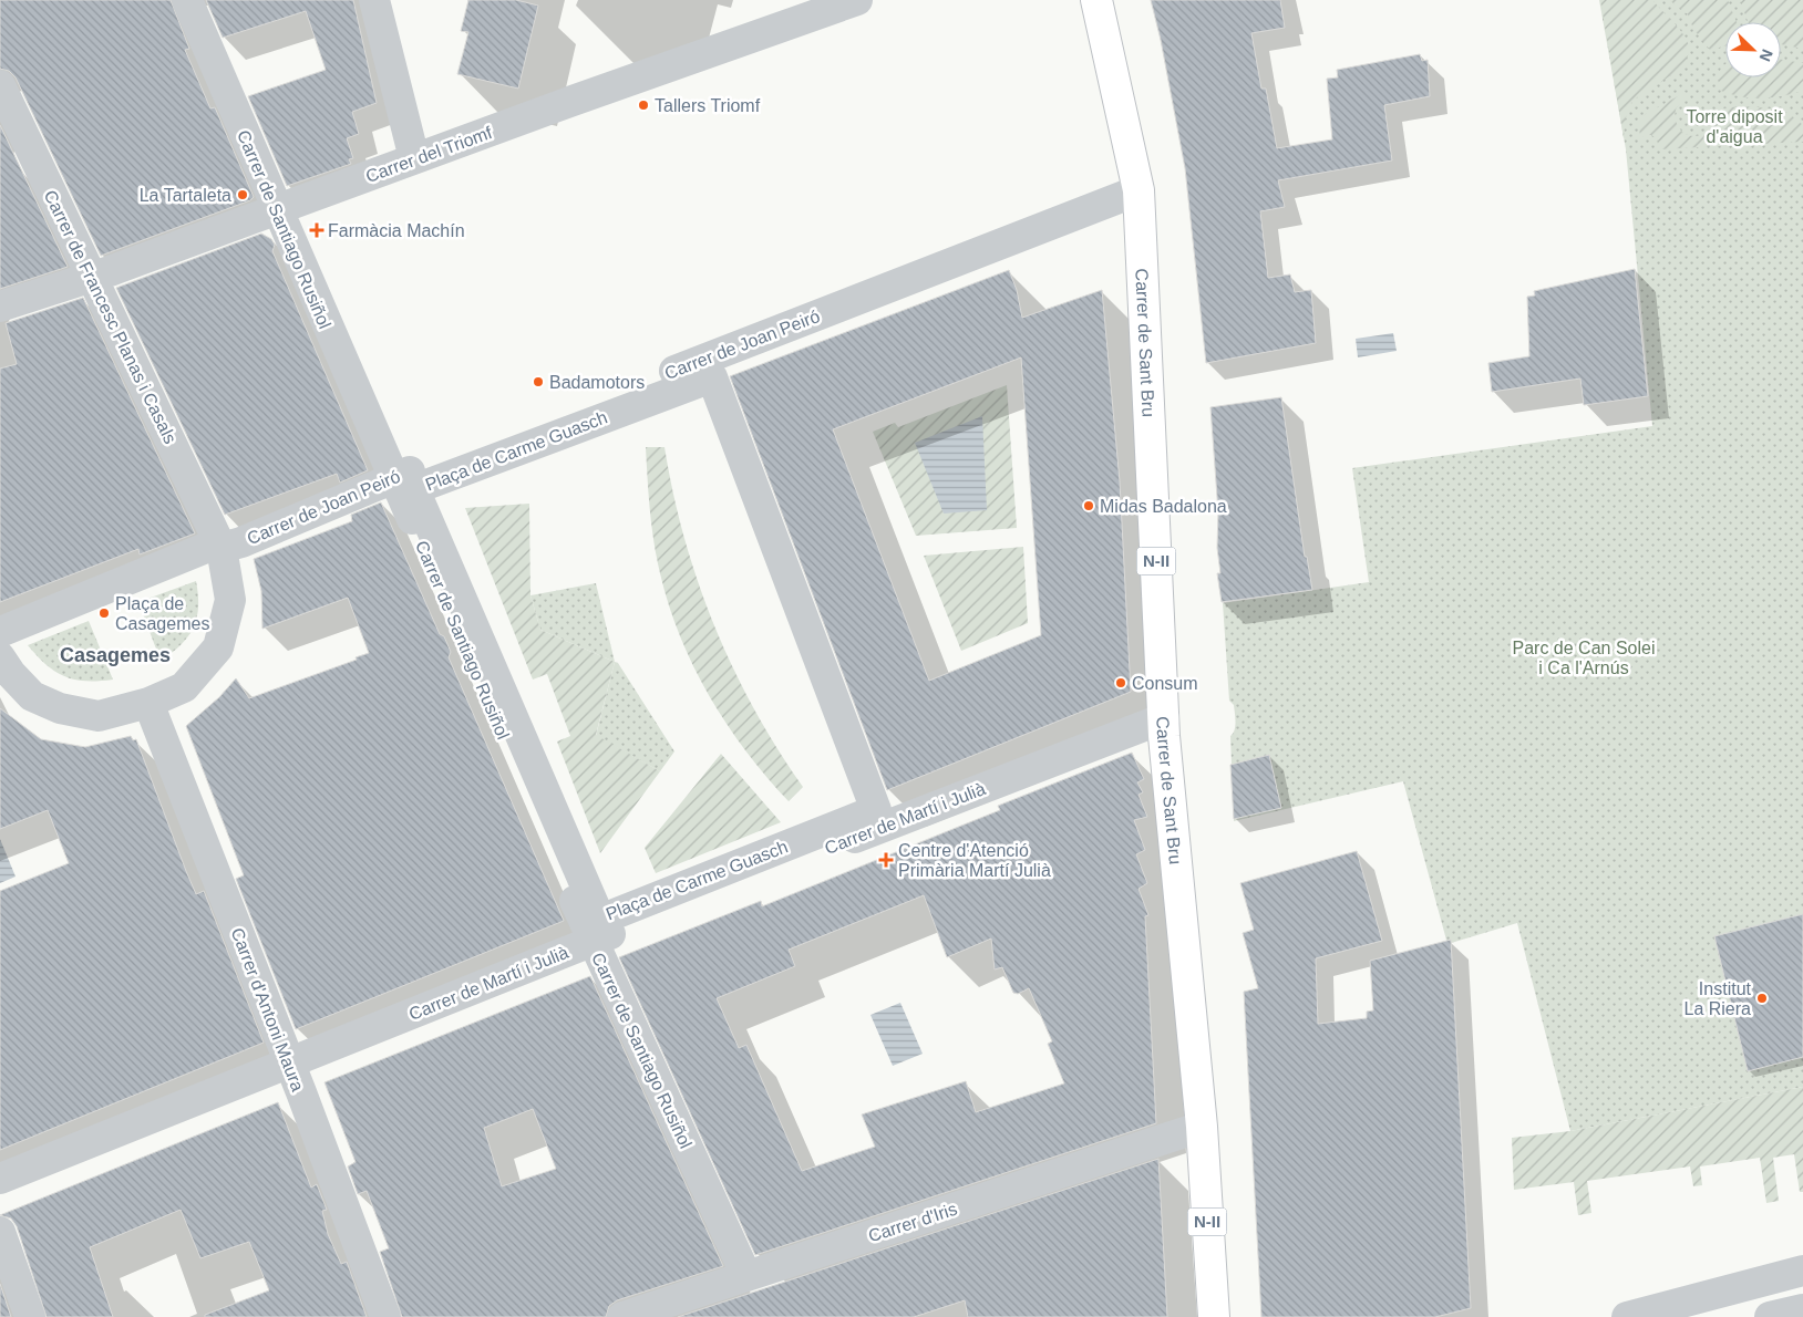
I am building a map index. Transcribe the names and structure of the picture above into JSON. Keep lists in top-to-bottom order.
{
  "streets": {
    "main road": ["Carrer de Sant Bru", "N-II"],
    "street": [
      "Carrer del Triomf",
      "Carrer de Santiago Rusiñol",
      "Carrer de Francesc Planas i Casals",
      "Carrer de Joan Peiró",
      "Plaça de Carme Guasch",
      "Carrer de Martí i Julià",
      "Carrer d'Antoni Maura",
      "Carrer d'Iris"
    ]
  },
  "crossings": [
    ["Carrer del Triomf", "Carrer de Santiago Rusiñol"],
    ["Carrer del Triomf", "Carrer de Francesc Planas i Casals"],
    ["Carrer de Santiago Rusiñol", "Carrer de Joan Peiró"],
    ["Carrer de Santiago Rusiñol", "Carrer de Martí i Julià"],
    ["Carrer de Santiago Rusiñol", "Carrer d'Iris"],
    ["Carrer de Francesc Planas i Casals", "Carrer de Joan Peiró"],
    ["Carrer de Sant Bru", "Carrer de Joan Peiró"],
    ["Carrer de Sant Bru", "Carrer de Martí i Julià"],
    ["Carrer de Sant Bru", "Carrer d'Iris"],
    ["Carrer de Martí i Julià", "Carrer d'Antoni Maura"]
  ],
  "districts": ["Casagemes"],
  "parks": ["Torre diposit d'aigua", "Parc de Can Solei i Ca l'Arnús"],
  "places": {
    "other": [
      "Tallers Triomf",
      "La Tartaleta",
      "Badamotors",
      "Midas Badalona",
      "Plaça de Casagemes",
      "Consum",
      "Institut La Riera"
    ],
    "health": ["Farmàcia Machín", "Centre d'Atenció Primària Martí Julià"]
  },
  "north": "bottom right"
}
